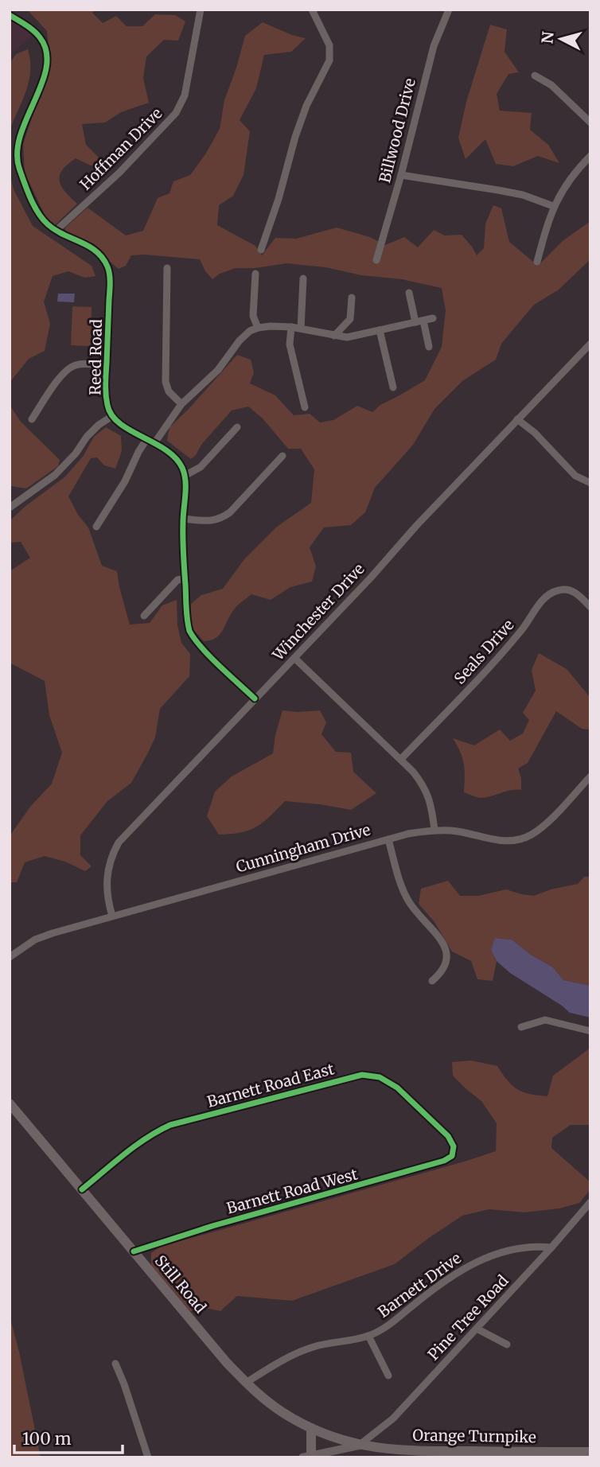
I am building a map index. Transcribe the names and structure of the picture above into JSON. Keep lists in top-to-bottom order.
{
  "streets": {
    "main road": ["Still Road", "Orange Turnpike"],
    "street": [
      "Billwood Drive",
      "Hoffman Drive",
      "Reed Road",
      "Winchester Drive",
      "Seals Drive",
      "Cunningham Drive",
      "Barnett Road East",
      "Barnett Road West",
      "Barnett Drive",
      "Pine Tree Road"
    ]
  },
  "crossings": [
    ["Hoffman Drive", "Reed Road"],
    ["Winchester Drive", "Cunningham Drive"],
    ["Barnett Road East", "Barnett Road West"],
    ["Barnett Road East", "Still Road"],
    ["Barnett Road West", "Still Road"],
    ["Still Road", "Barnett Drive"],
    ["Still Road", "Pine Tree Road"],
    ["Still Road", "Orange Turnpike"],
    ["Barnett Drive", "Pine Tree Road"],
    ["Pine Tree Road", "Orange Turnpike"]
  ],
  "scale_bar": "100 m",
  "north": "left"
}
